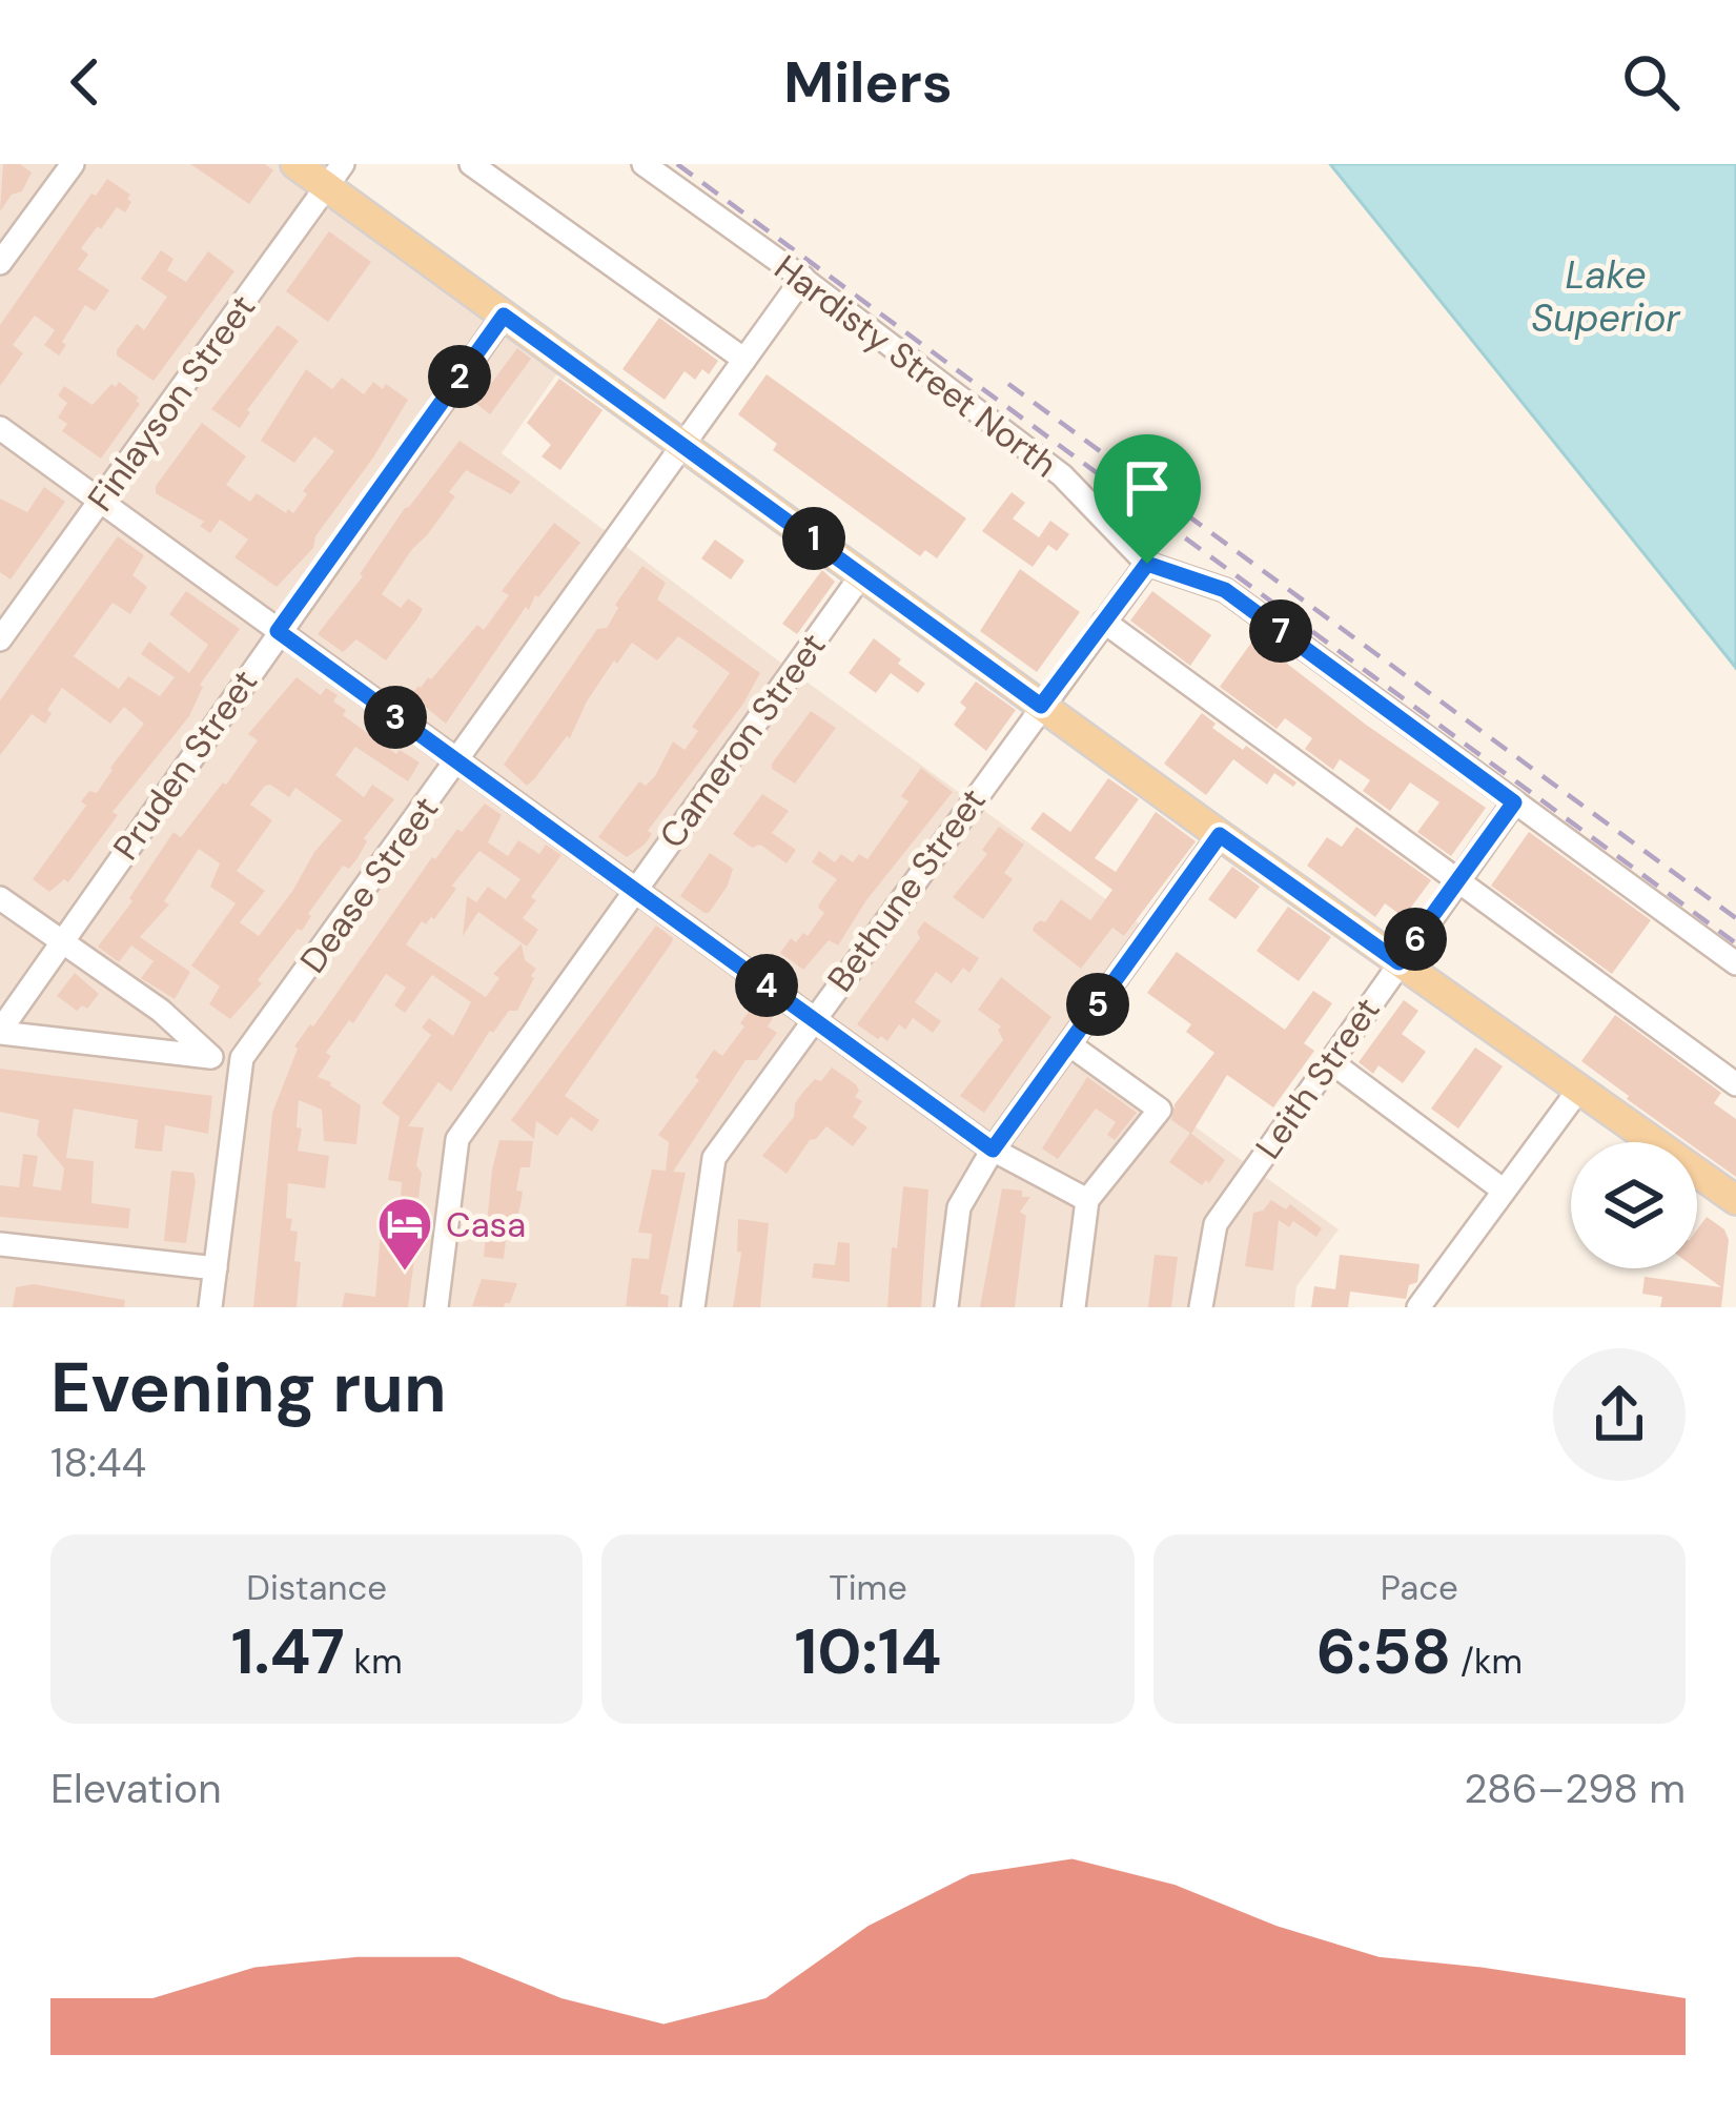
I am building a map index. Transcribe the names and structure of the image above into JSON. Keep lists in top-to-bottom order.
{
  "streets": {
    "street": [
      "Hardisty Street North",
      "Finlayson Street",
      "Cameron Street",
      "Pruden Street",
      "Dease Street",
      "Bethune Street",
      "Leith Street"
    ]
  },
  "crossings": [
    ["Hardisty Street North", "Dease Street"],
    ["Hardisty Street North", "Bethune Street"],
    ["Hardisty Street North", "Leith Street"]
  ],
  "water": ["Lake Superior"],
  "places": {
    "hotel": ["Casa"]
  },
  "page": {
    "header": "Milers",
    "pins": [
      "2",
      "1",
      "7",
      "3",
      "6",
      "4",
      "5"
    ],
    "heading": ["Evening run", "18:44"],
    "stats": [
      ["Distance", "1.47 km"],
      ["Time", "10:14"],
      ["Pace", "6:58 /km"]
    ],
    "chart": ["Elevation", "286–298 m"]
  }
}
